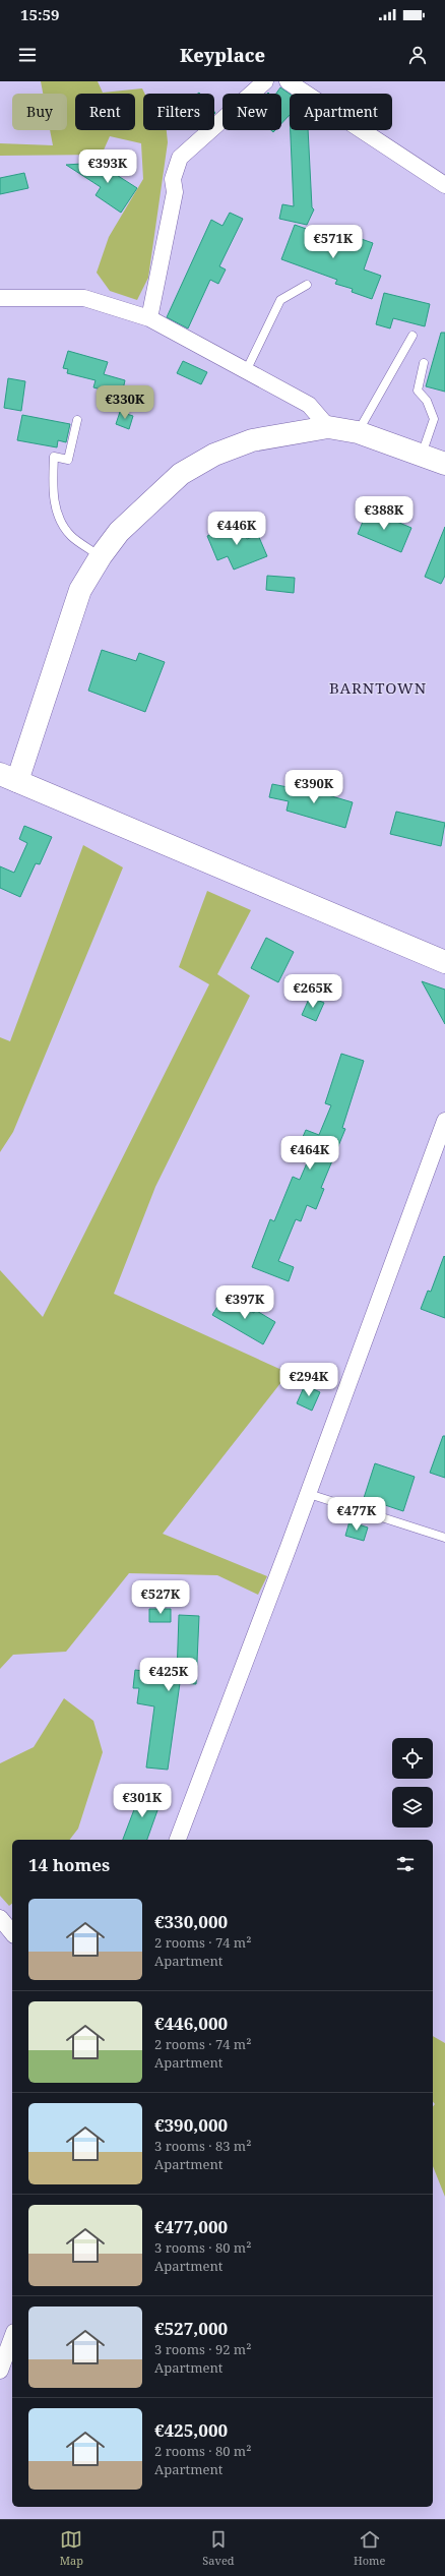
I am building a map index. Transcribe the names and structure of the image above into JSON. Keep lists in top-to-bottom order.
{
  "districts": ["BARNTOWN"],
  "page": {
    "status": "15:59",
    "header": "Keyplace",
    "chip": [
      "Buy",
      "Rent",
      "Filters",
      "New",
      "Apartment"
    ],
    "price": [
      "€393K",
      "€571K",
      "€330K",
      "€388K",
      "€446K",
      "€390K",
      "€265K",
      "€464K",
      "€397K",
      "€294K",
      "€477K",
      "€527K",
      "€425K",
      "€301K"
    ],
    "heading": "14 homes",
    "list": [
      {
        "name": "€330,000",
        "note": "2 rooms · 74 m² · Apartment"
      },
      {
        "name": "€446,000",
        "note": "2 rooms · 74 m² · Apartment"
      },
      {
        "name": "€390,000",
        "note": "3 rooms · 83 m² · Apartment"
      },
      {
        "name": "€477,000",
        "note": "3 rooms · 80 m² · Apartment"
      },
      {
        "name": "€527,000",
        "note": "3 rooms · 92 m² · Apartment"
      },
      {
        "name": "€425,000",
        "note": "2 rooms · 80 m² · Apartment"
      }
    ],
    "tabs": ["Map", "Saved", "Home"]
  }
}
